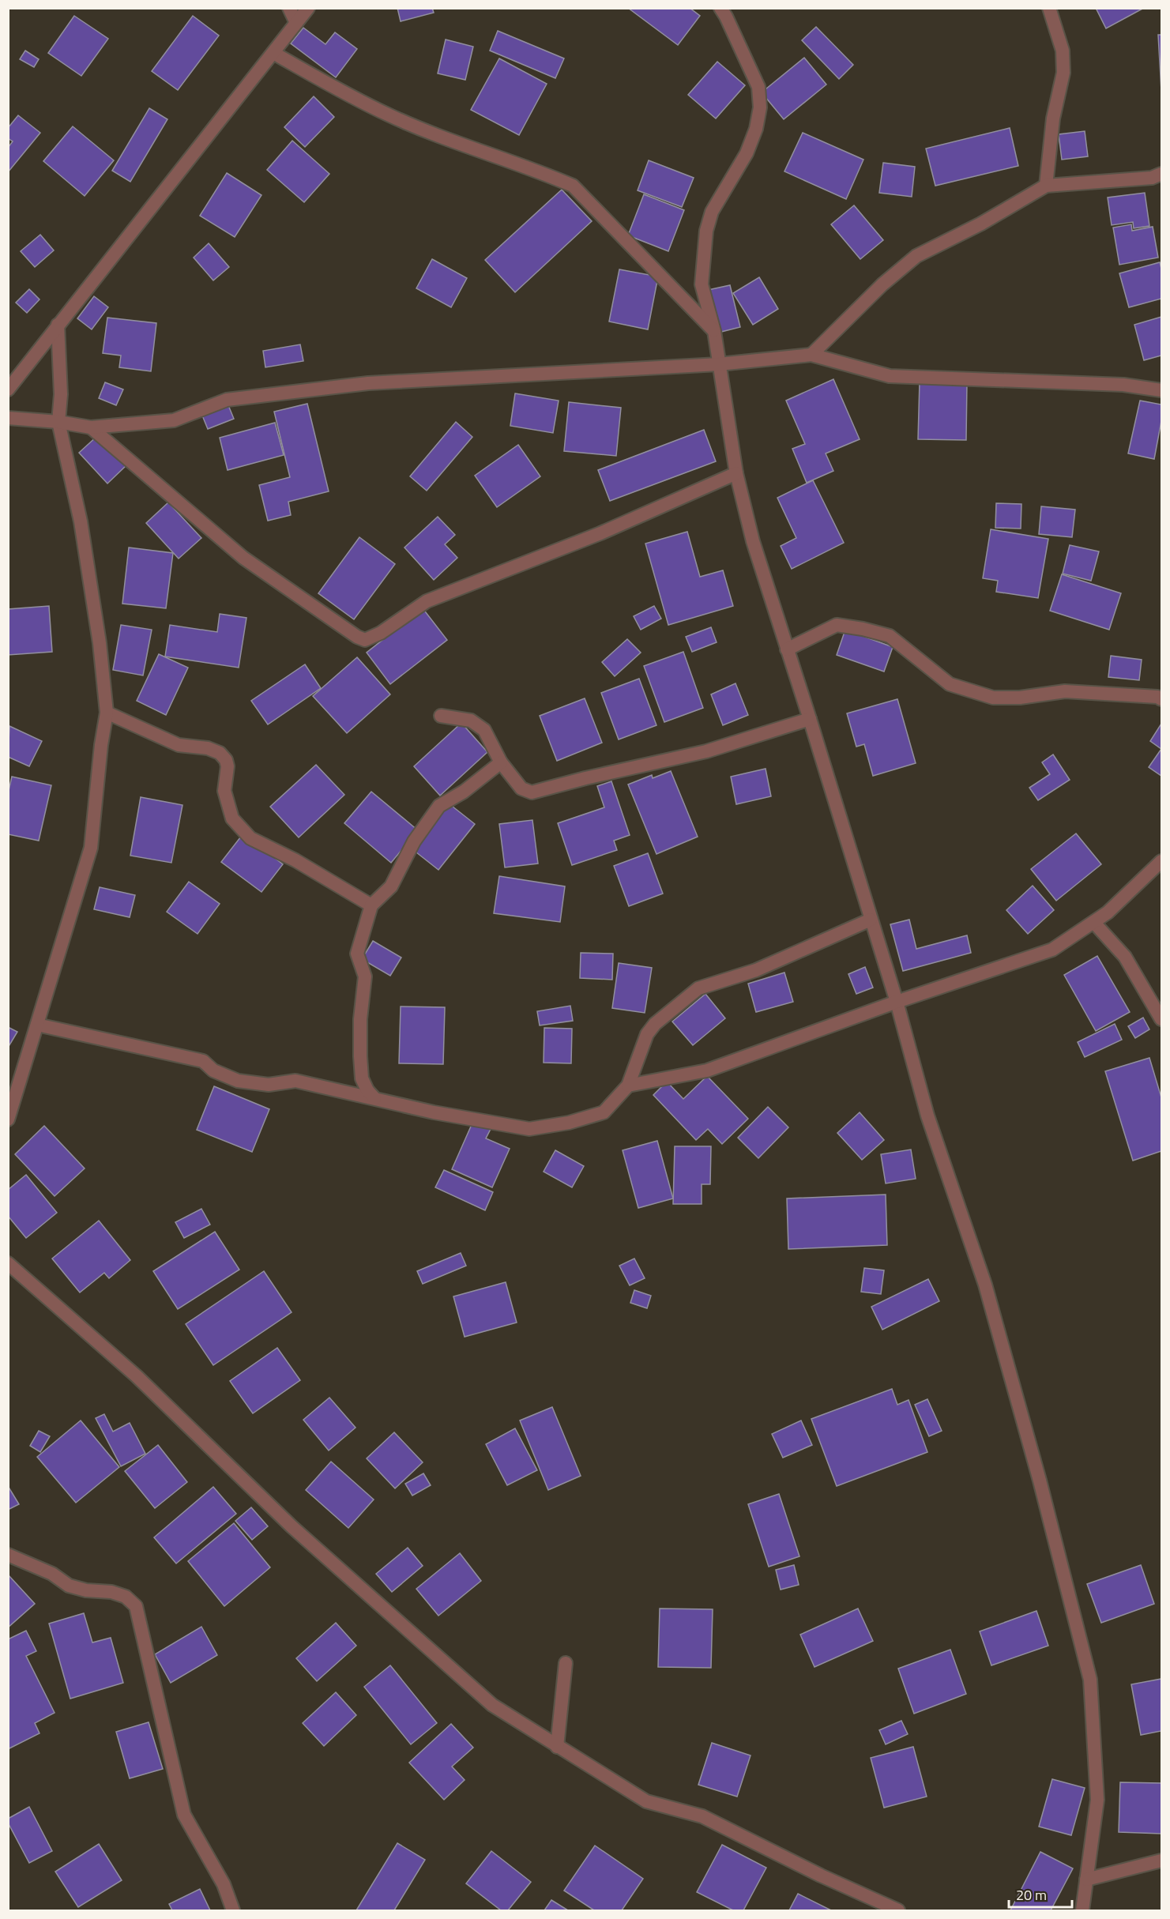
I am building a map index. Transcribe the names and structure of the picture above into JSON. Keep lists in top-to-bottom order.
{
  "scale_bar": "20 m"
}
